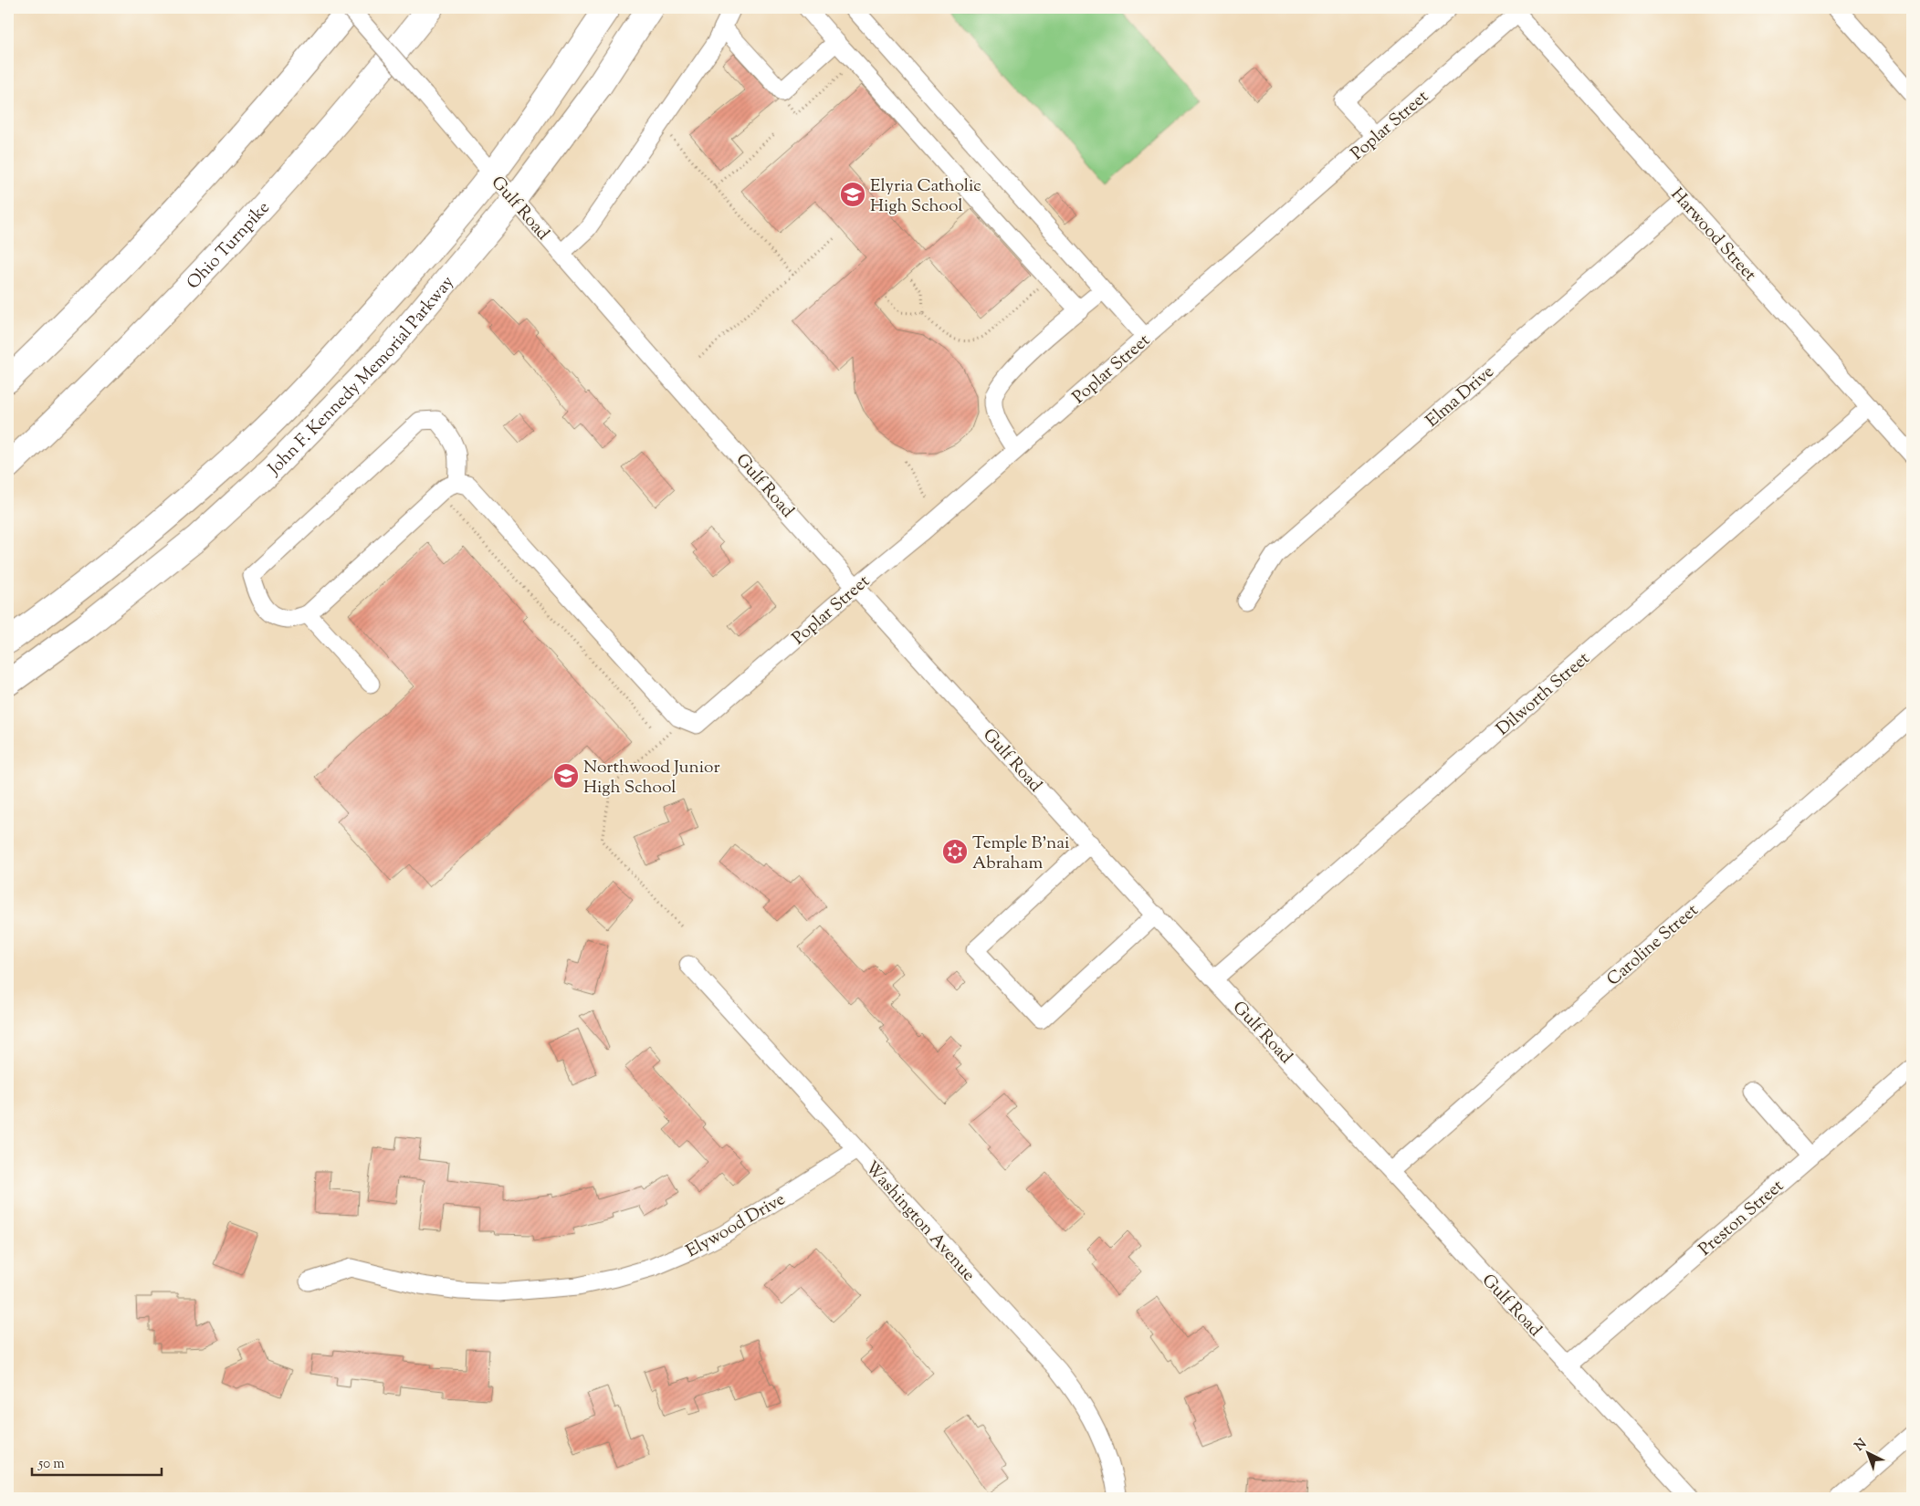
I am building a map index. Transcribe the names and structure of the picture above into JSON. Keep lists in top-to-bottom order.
{
  "streets": {
    "highway": ["Ohio Turnpike", "John F. Kennedy Memorial Parkway"],
    "street": [
      "Poplar Street",
      "Gulf Road",
      "Harwood Street",
      "Elma Drive",
      "Dilworth Street",
      "Caroline Street",
      "Preston Street",
      "Washington Avenue",
      "Elywood Drive"
    ]
  },
  "crossings": [
    ["Poplar Street", "Gulf Road"],
    ["Poplar Street", "Harwood Street"],
    ["Gulf Road", "John F. Kennedy Memorial Parkway"],
    ["Gulf Road", "Dilworth Street"],
    ["Gulf Road", "Caroline Street"],
    ["Gulf Road", "Preston Street"],
    ["Harwood Street", "Elma Drive"],
    ["Harwood Street", "Dilworth Street"],
    ["Washington Avenue", "Elywood Drive"]
  ],
  "places": {
    "school or university": ["Elyria Catholic High School", "Northwood Junior High School"],
    "synagogue": ["Temple B'nai Abraham"]
  },
  "scale_bar": "50 m",
  "north": "top left"
}
